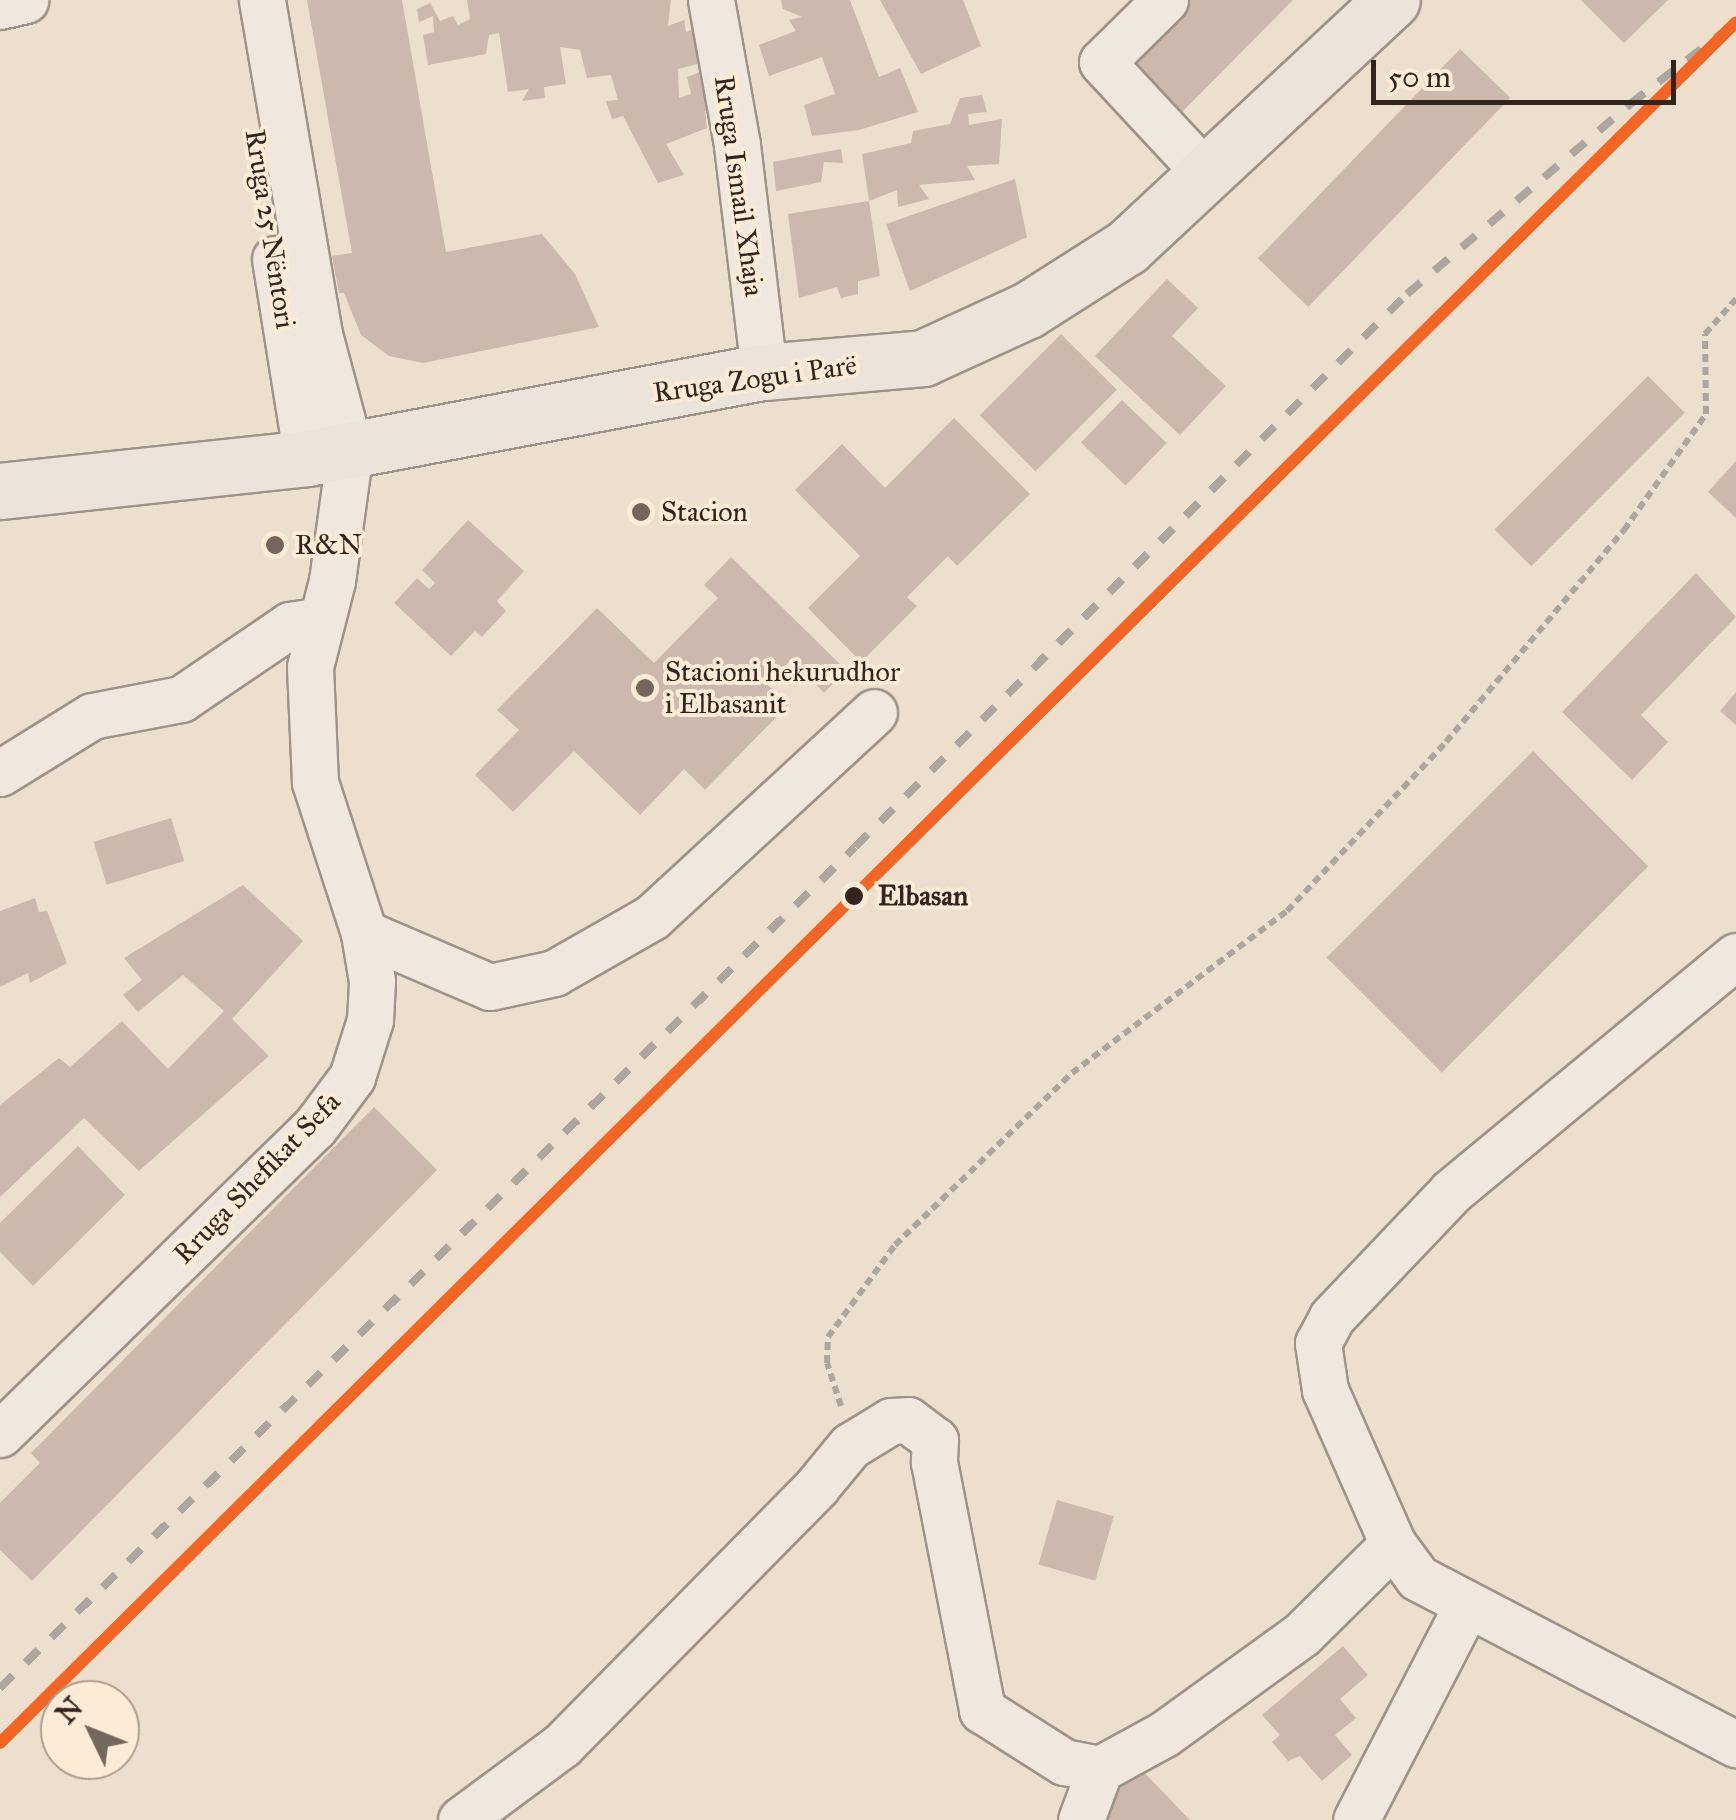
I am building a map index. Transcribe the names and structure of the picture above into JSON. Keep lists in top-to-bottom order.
{
  "streets": {
    "main road": ["Rruga Zogu i Parë"],
    "street": ["Rruga Ismail Xhaja", "Rruga 25 Nëntori", "Rruga Shefikat Sefa"]
  },
  "crossings": [
    ["Rruga Ismail Xhaja", "Rruga Zogu i Parë"],
    ["Rruga 25 Nëntori", "Rruga Zogu i Parë"],
    ["Rruga 25 Nëntori", "Rruga Shefikat Sefa"],
    ["Rruga Zogu i Parë", "Rruga Shefikat Sefa"]
  ],
  "places": [
    "Stacion",
    "R&N",
    "Stacioni hekurudhor i Elbasanit",
    "Elbasan"
  ],
  "scale_bar": "50 m",
  "north": "top left"
}
